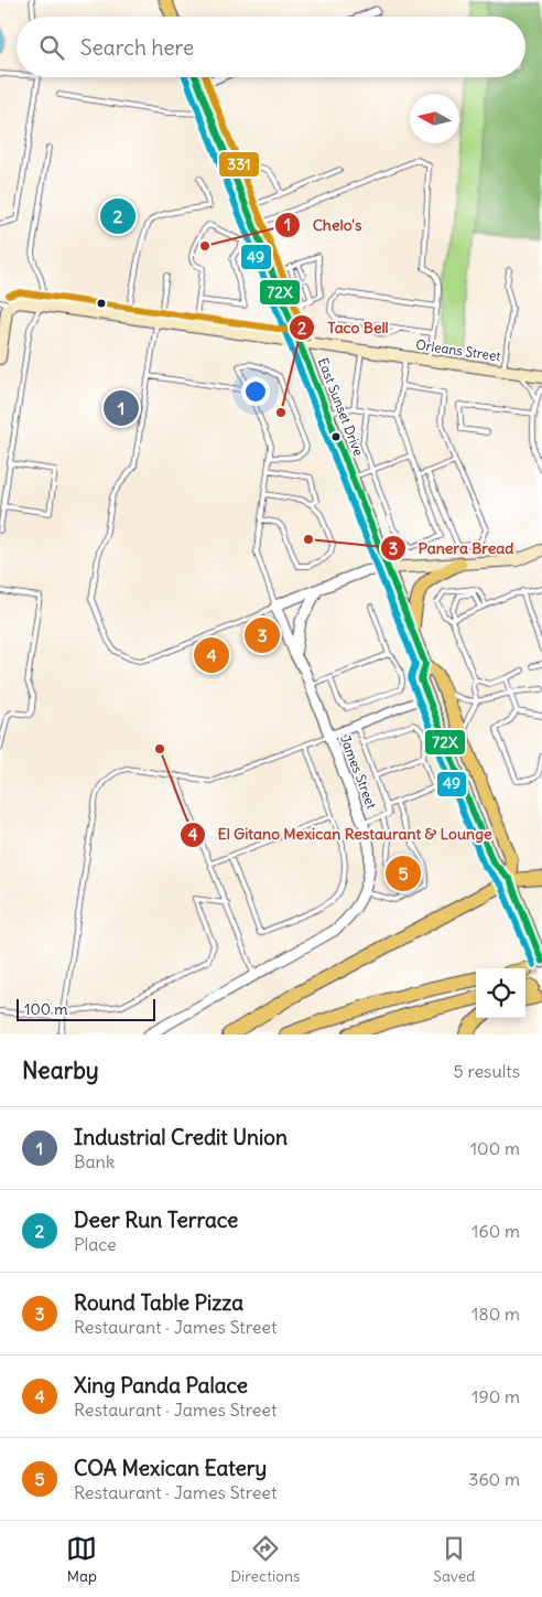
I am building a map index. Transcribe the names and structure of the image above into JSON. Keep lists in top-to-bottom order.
{
  "streets": {
    "main road": ["Orleans Street", "East Sunset Drive"],
    "street": ["James Street"]
  },
  "crossings": [
    ["Orleans Street", "East Sunset Drive"]
  ],
  "places": [
    "Chelo's",
    "Taco Bell",
    "Panera Bread",
    "El Gitano Mexican Restaurant & Lounge"
  ],
  "lines": ["transit line 72X", "transit line 49", "transit line 331"],
  "scale_bar": "100 m",
  "north": "left",
  "page": {
    "search": "Search here",
    "pins": [
      "2",
      "1",
      "3",
      "4",
      "5"
    ],
    "scale": "100 m",
    "heading": ["Nearby", "5 results"],
    "list": [
      {
        "mark": "1",
        "name": "Industrial Credit Union",
        "note": "Bank",
        "value": "100 m"
      },
      {
        "mark": "2",
        "name": "Deer Run Terrace",
        "note": "Place",
        "value": "160 m"
      },
      {
        "mark": "3",
        "name": "Round Table Pizza",
        "note": "Restaurant · James Street",
        "value": "180 m"
      },
      {
        "mark": "4",
        "name": "Xing Panda Palace",
        "note": "Restaurant · James Street",
        "value": "190 m"
      },
      {
        "mark": "5",
        "name": "COA Mexican Eatery",
        "note": "Restaurant · James Street",
        "value": "360 m"
      }
    ],
    "nav": ["Map", "Directions", "Saved"]
  }
}
